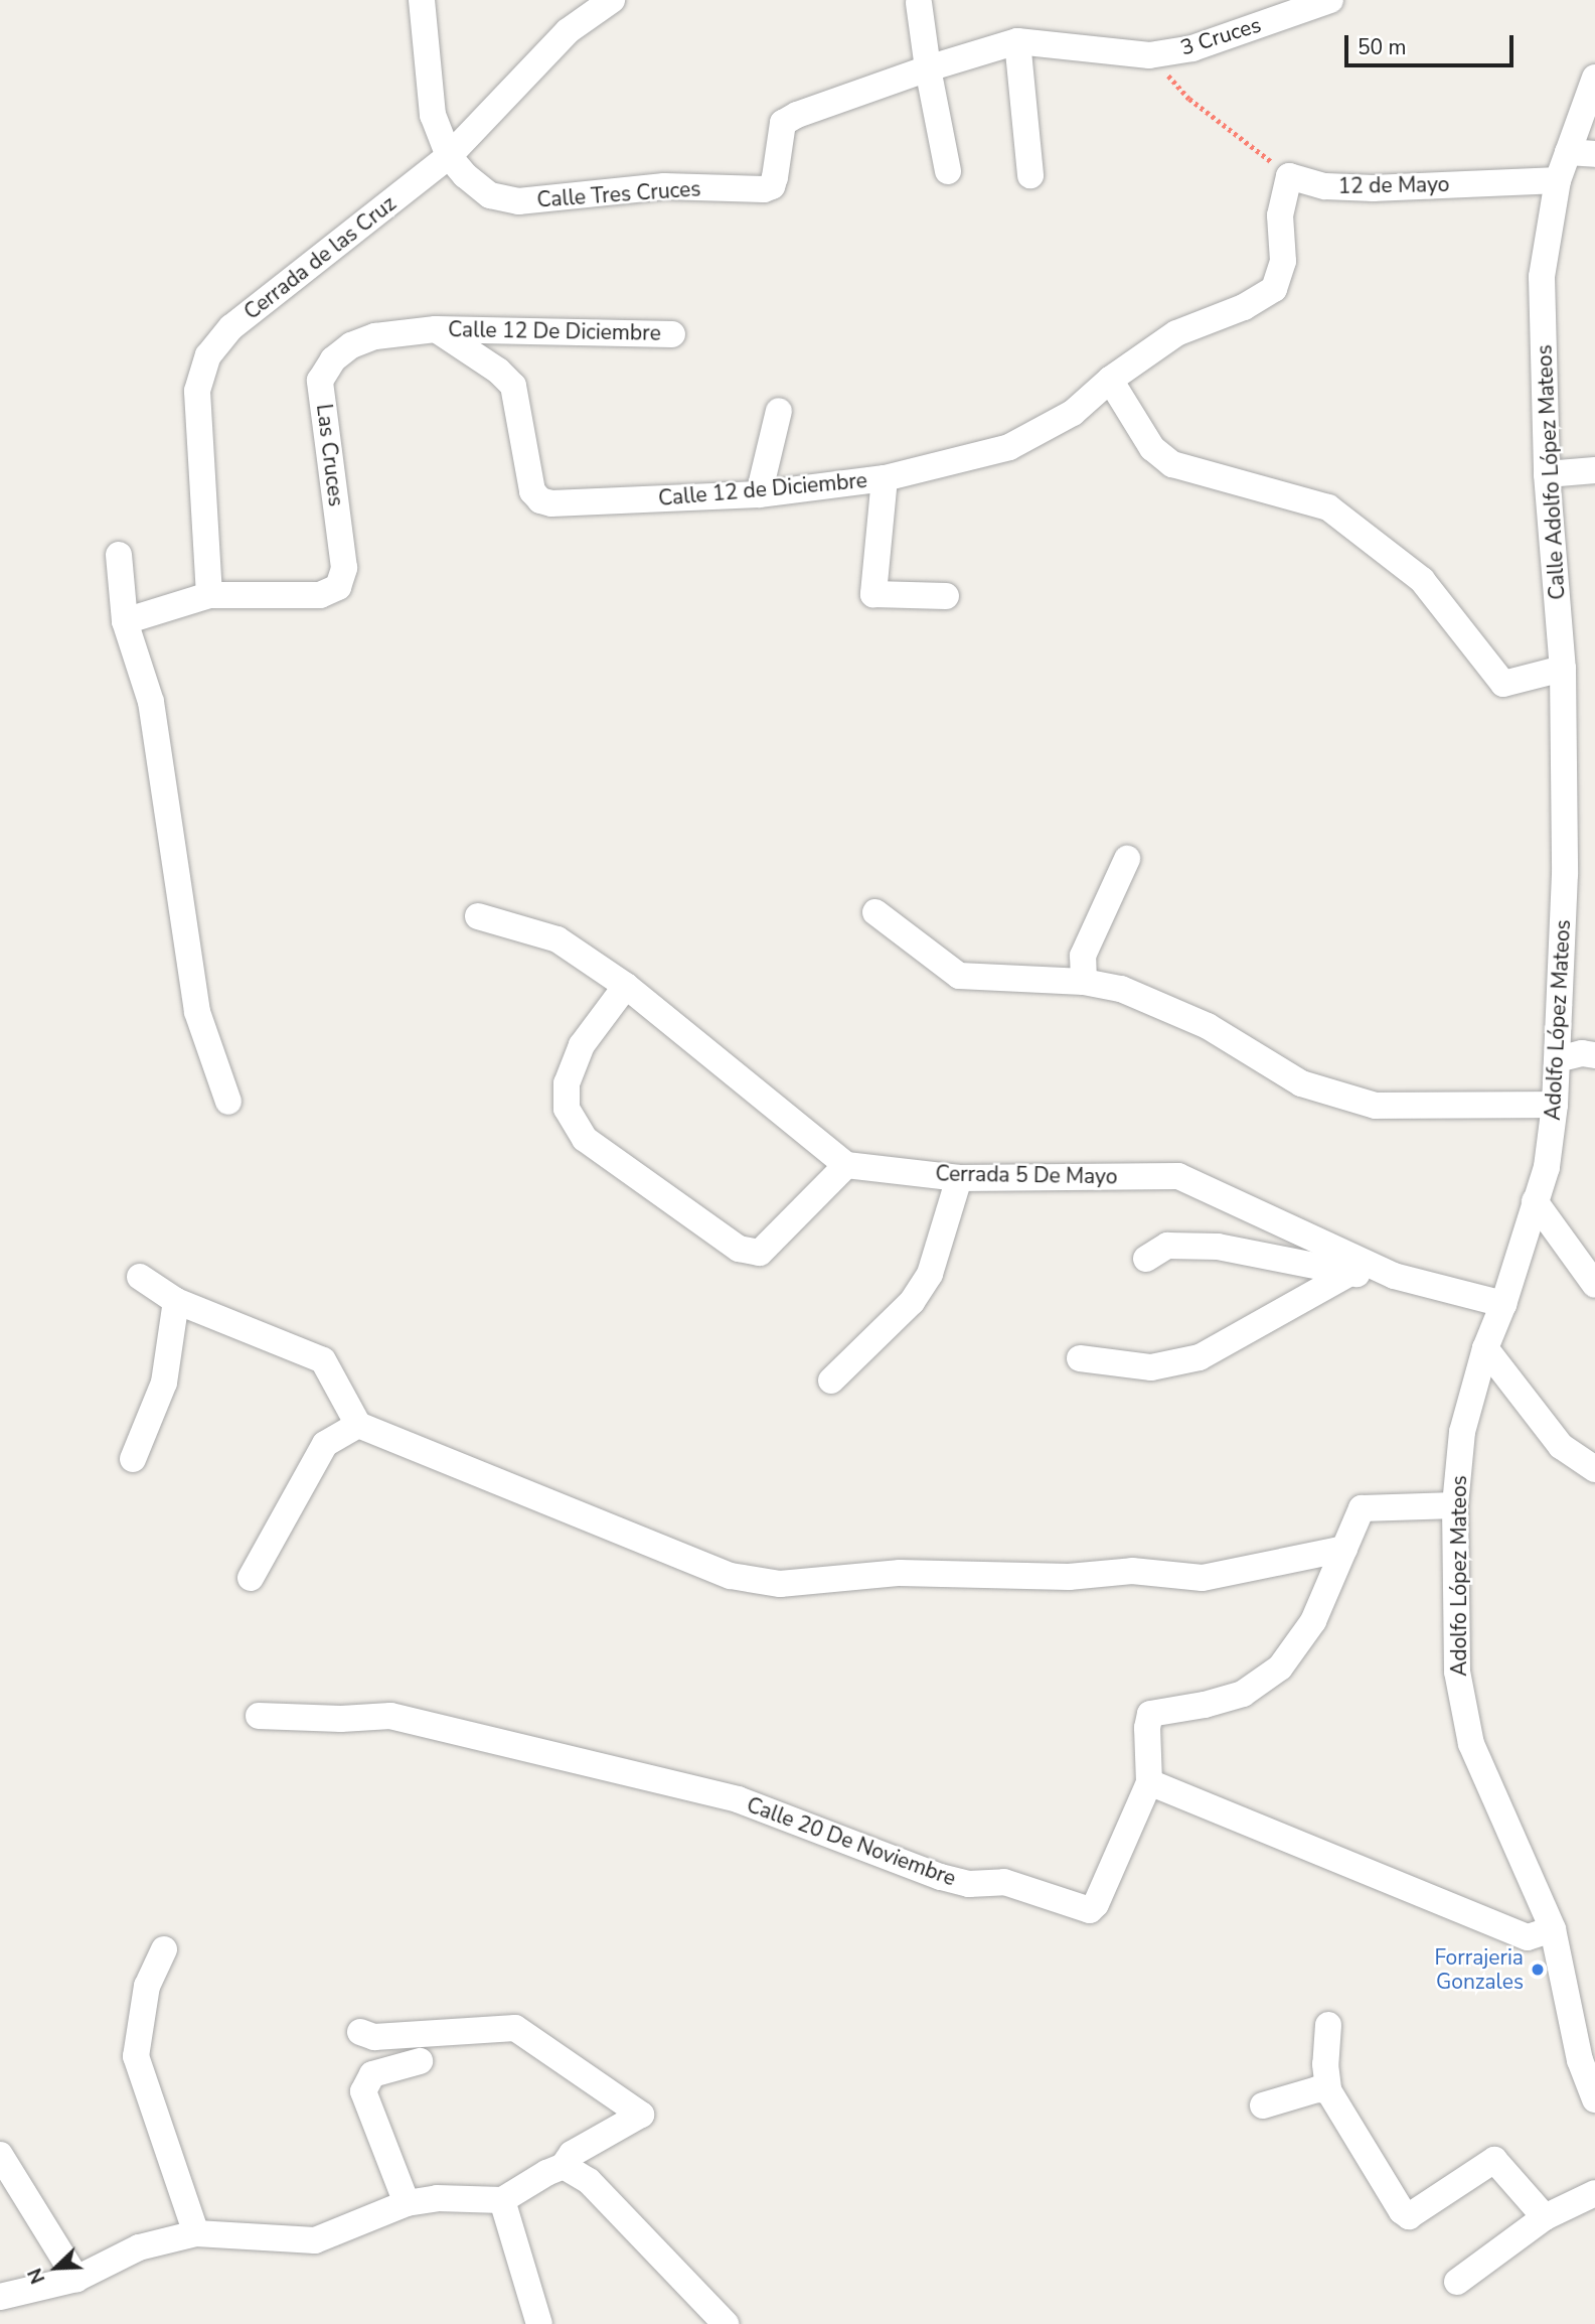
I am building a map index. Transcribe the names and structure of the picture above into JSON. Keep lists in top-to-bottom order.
{
  "streets": {
    "street": [
      "3 Cruces",
      "12 de Mayo",
      "Calle Tres Cruces",
      "Cerrada de las Cruz",
      "Calle 12 De Diciembre",
      "Las Cruces",
      "Calle Adolfo López Mateos",
      "Calle 12 de Diciembre",
      "Adolfo López Mateos",
      "Cerrada 5 De Mayo",
      "Calle 20 De Noviembre"
    ]
  },
  "crossings": [
    ["3 Cruces", "Calle Tres Cruces"],
    ["12 de Mayo", "Calle Adolfo López Mateos"],
    ["12 de Mayo", "Calle 12 de Diciembre"],
    ["Calle Tres Cruces", "Cerrada de las Cruz"],
    ["Cerrada de las Cruz", "Las Cruces"],
    ["Calle 12 De Diciembre", "Las Cruces"],
    ["Calle 12 De Diciembre", "Calle 12 de Diciembre"],
    ["Las Cruces", "Calle 12 de Diciembre"],
    ["Calle Adolfo López Mateos", "Adolfo López Mateos"],
    ["Adolfo López Mateos", "Cerrada 5 De Mayo"],
    ["Adolfo López Mateos", "Calle 20 De Noviembre"]
  ],
  "places": ["Forrajeria Gonzales"],
  "scale_bar": "50 m",
  "north": "bottom left"
}
